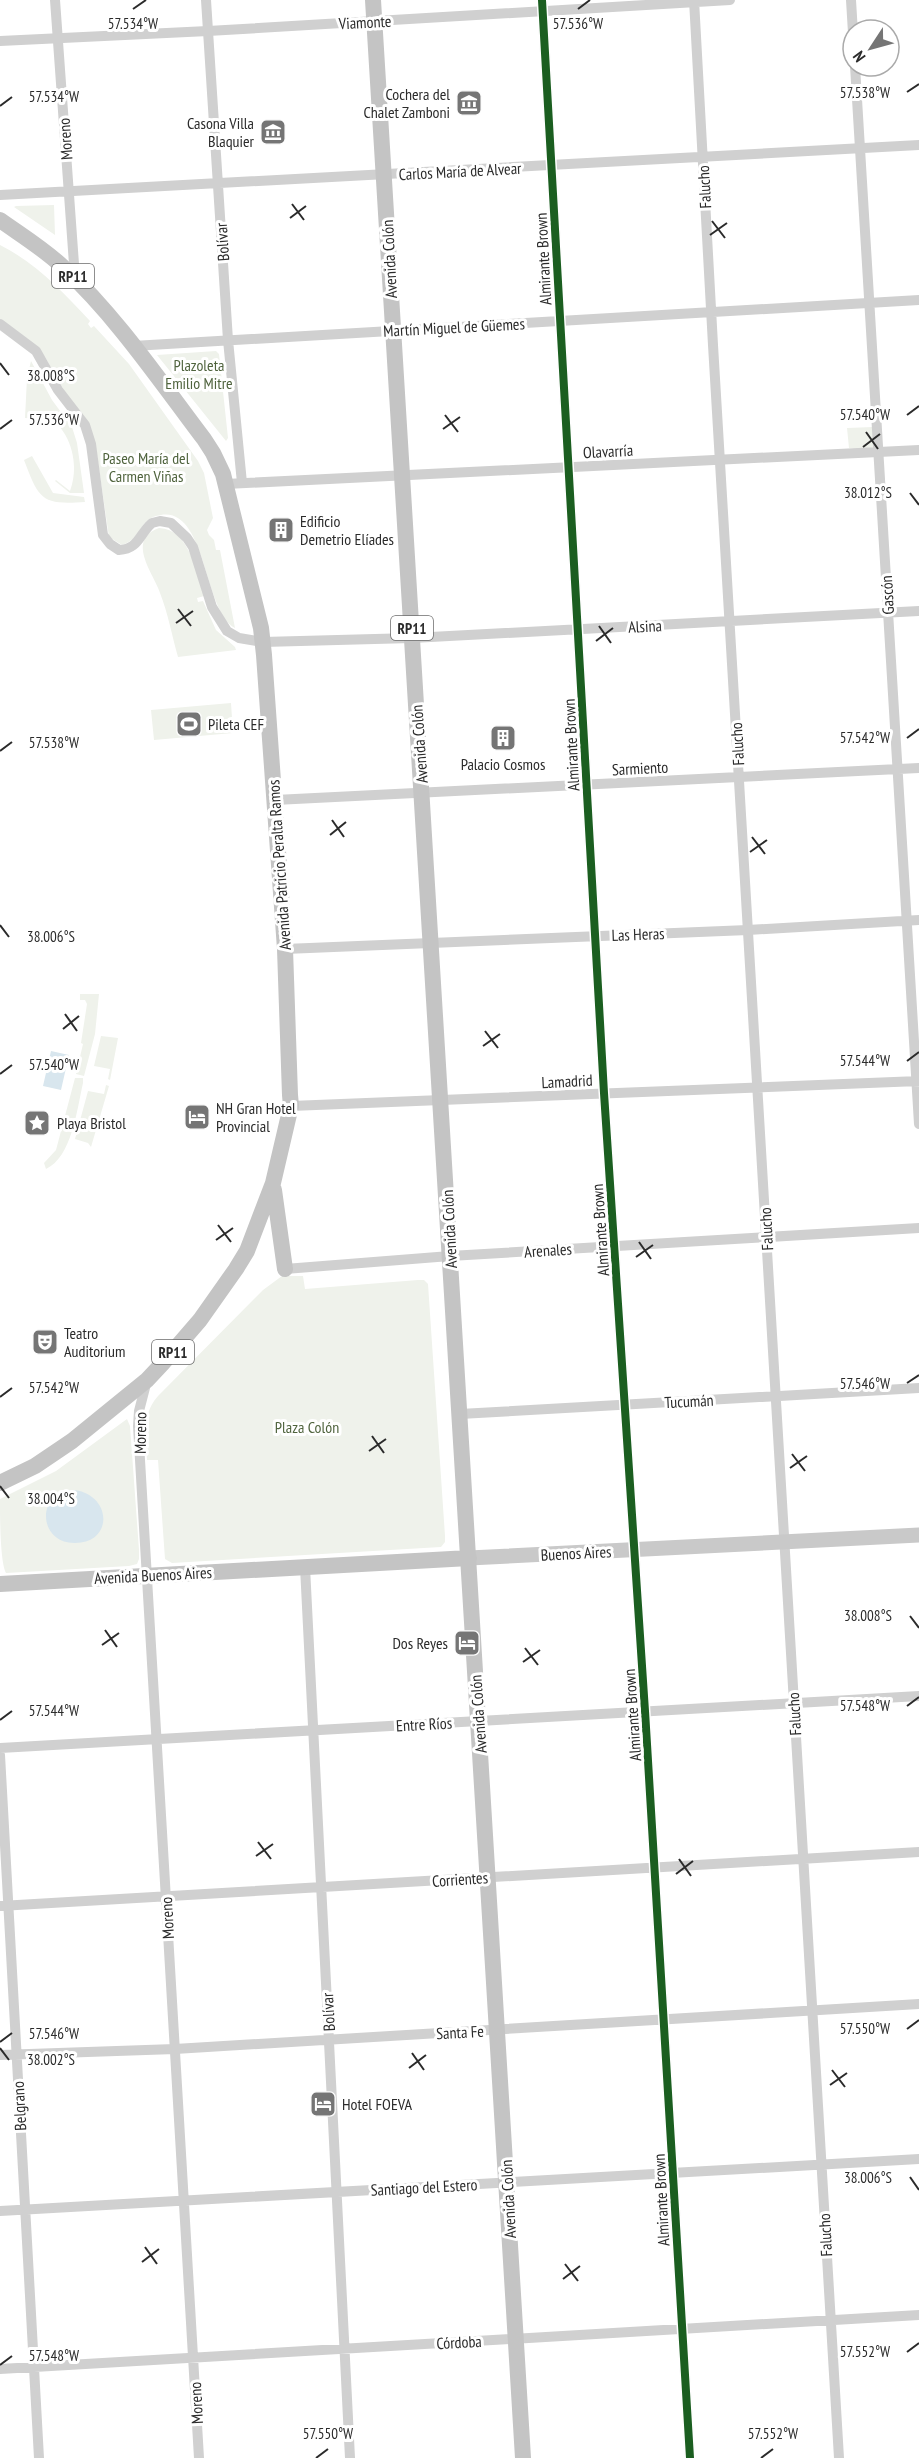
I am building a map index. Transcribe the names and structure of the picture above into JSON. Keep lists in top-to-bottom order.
{
  "streets": {
    "main road": [
      "Avenida Colón",
      "RP11",
      "Avenida Patricio Peralta Ramos",
      "Buenos Aires",
      "Avenida Buenos Aires"
    ],
    "street": [
      "Viamonte",
      "Moreno",
      "Carlos María de Alvear",
      "Falucho",
      "Bolívar",
      "Almirante Brown",
      "Martín Miguel de Güemes",
      "Olavarría",
      "Gascón",
      "Alsina",
      "Sarmiento",
      "Las Heras",
      "Lamadrid",
      "Arenales",
      "Tucumán",
      "Entre Ríos",
      "Corrientes",
      "Santa Fe",
      "Belgrano",
      "Santiago del Estero",
      "Córdoba"
    ]
  },
  "crossings": [
    ["Viamonte", "Moreno"],
    ["Viamonte", "Falucho"],
    ["Viamonte", "Bolívar"],
    ["Viamonte", "Avenida Colón"],
    ["Viamonte", "Almirante Brown"],
    ["Moreno", "Carlos María de Alvear"],
    ["Moreno", "Avenida Patricio Peralta Ramos"],
    ["Moreno", "Avenida Buenos Aires"],
    ["Moreno", "Entre Ríos"],
    ["Moreno", "Corrientes"],
    ["Moreno", "Santa Fe"],
    ["Moreno", "Santiago del Estero"],
    ["Moreno", "Córdoba"],
    ["Carlos María de Alvear", "Falucho"],
    ["Carlos María de Alvear", "Bolívar"],
    ["Carlos María de Alvear", "Avenida Colón"],
    ["Carlos María de Alvear", "Almirante Brown"],
    ["Carlos María de Alvear", "Gascón"],
    ["Falucho", "Martín Miguel de Güemes"],
    ["Falucho", "Olavarría"],
    ["Falucho", "Alsina"],
    ["Falucho", "Sarmiento"],
    ["Falucho", "Las Heras"],
    ["Falucho", "Lamadrid"],
    ["Falucho", "Arenales"],
    ["Falucho", "Tucumán"],
    ["Falucho", "Buenos Aires"],
    ["Falucho", "Entre Ríos"],
    ["Falucho", "Corrientes"],
    ["Falucho", "Santa Fe"],
    ["Falucho", "Santiago del Estero"],
    ["Falucho", "Córdoba"],
    ["Bolívar", "Martín Miguel de Güemes"],
    ["Bolívar", "Olavarría"],
    ["Bolívar", "Avenida Patricio Peralta Ramos"],
    ["Bolívar", "Buenos Aires"],
    ["Bolívar", "Avenida Buenos Aires"],
    ["Bolívar", "Entre Ríos"],
    ["Bolívar", "Corrientes"],
    ["Bolívar", "Santa Fe"],
    ["Bolívar", "Santiago del Estero"],
    ["Bolívar", "Córdoba"],
    ["Avenida Colón", "Martín Miguel de Güemes"],
    ["Avenida Colón", "Olavarría"],
    ["Avenida Colón", "Alsina"],
    ["Avenida Colón", "Sarmiento"],
    ["Avenida Colón", "Las Heras"],
    ["Avenida Colón", "Lamadrid"],
    ["Avenida Colón", "Arenales"],
    ["Avenida Colón", "Tucumán"],
    ["Avenida Colón", "Buenos Aires"],
    ["Avenida Colón", "Entre Ríos"],
    ["Avenida Colón", "Corrientes"],
    ["Avenida Colón", "Santa Fe"],
    ["Avenida Colón", "Santiago del Estero"],
    ["Avenida Colón", "Córdoba"],
    ["Almirante Brown", "Martín Miguel de Güemes"],
    ["Almirante Brown", "Olavarría"],
    ["Almirante Brown", "Alsina"],
    ["Almirante Brown", "Sarmiento"],
    ["Almirante Brown", "Las Heras"],
    ["Almirante Brown", "Lamadrid"],
    ["Almirante Brown", "Arenales"],
    ["Almirante Brown", "Tucumán"],
    ["Almirante Brown", "Buenos Aires"],
    ["Almirante Brown", "Entre Ríos"],
    ["Almirante Brown", "Corrientes"],
    ["Almirante Brown", "Santa Fe"],
    ["Almirante Brown", "Santiago del Estero"],
    ["Almirante Brown", "Córdoba"],
    ["RP11", "Avenida Patricio Peralta Ramos"],
    ["RP11", "Arenales"],
    ["Martín Miguel de Güemes", "Gascón"],
    ["Martín Miguel de Güemes", "Avenida Patricio Peralta Ramos"],
    ["Olavarría", "Gascón"],
    ["Olavarría", "Avenida Patricio Peralta Ramos"],
    ["Gascón", "Alsina"],
    ["Gascón", "Sarmiento"],
    ["Gascón", "Las Heras"],
    ["Gascón", "Lamadrid"],
    ["Alsina", "Avenida Patricio Peralta Ramos"],
    ["Sarmiento", "Avenida Patricio Peralta Ramos"],
    ["Avenida Patricio Peralta Ramos", "Las Heras"],
    ["Avenida Patricio Peralta Ramos", "Lamadrid"],
    ["Buenos Aires", "Avenida Buenos Aires"],
    ["Corrientes", "Belgrano"],
    ["Santa Fe", "Belgrano"],
    ["Belgrano", "Santiago del Estero"],
    ["Belgrano", "Córdoba"]
  ],
  "parks": ["Plazoleta Emilio Mitre", "Paseo María del Carmen Viñas", "Plaza Colón"],
  "places": {
    "museum": ["Cochera del Chalet Zamboni", "Casona Villa Blaquier"],
    "building": ["Edificio Demetrio Elíades", "Palacio Cosmos"],
    "sports": ["Pileta CEF"],
    "hotel": ["NH Gran Hotel Provincial", "Dos Reyes", "Hotel FOEVA"],
    "place": ["Playa Bristol"],
    "theatre": ["Teatro Auditorium"]
  },
  "north": "bottom left",
  "coordinates": [
    "57.534°W",
    "57.536°W",
    "57.538°W",
    "38.008°S",
    "57.540°W",
    "38.012°S",
    "57.542°W",
    "38.006°S",
    "57.544°W",
    "57.546°W",
    "38.004°S",
    "57.548°W",
    "57.550°W",
    "38.002°S",
    "57.552°W"
  ]
}
